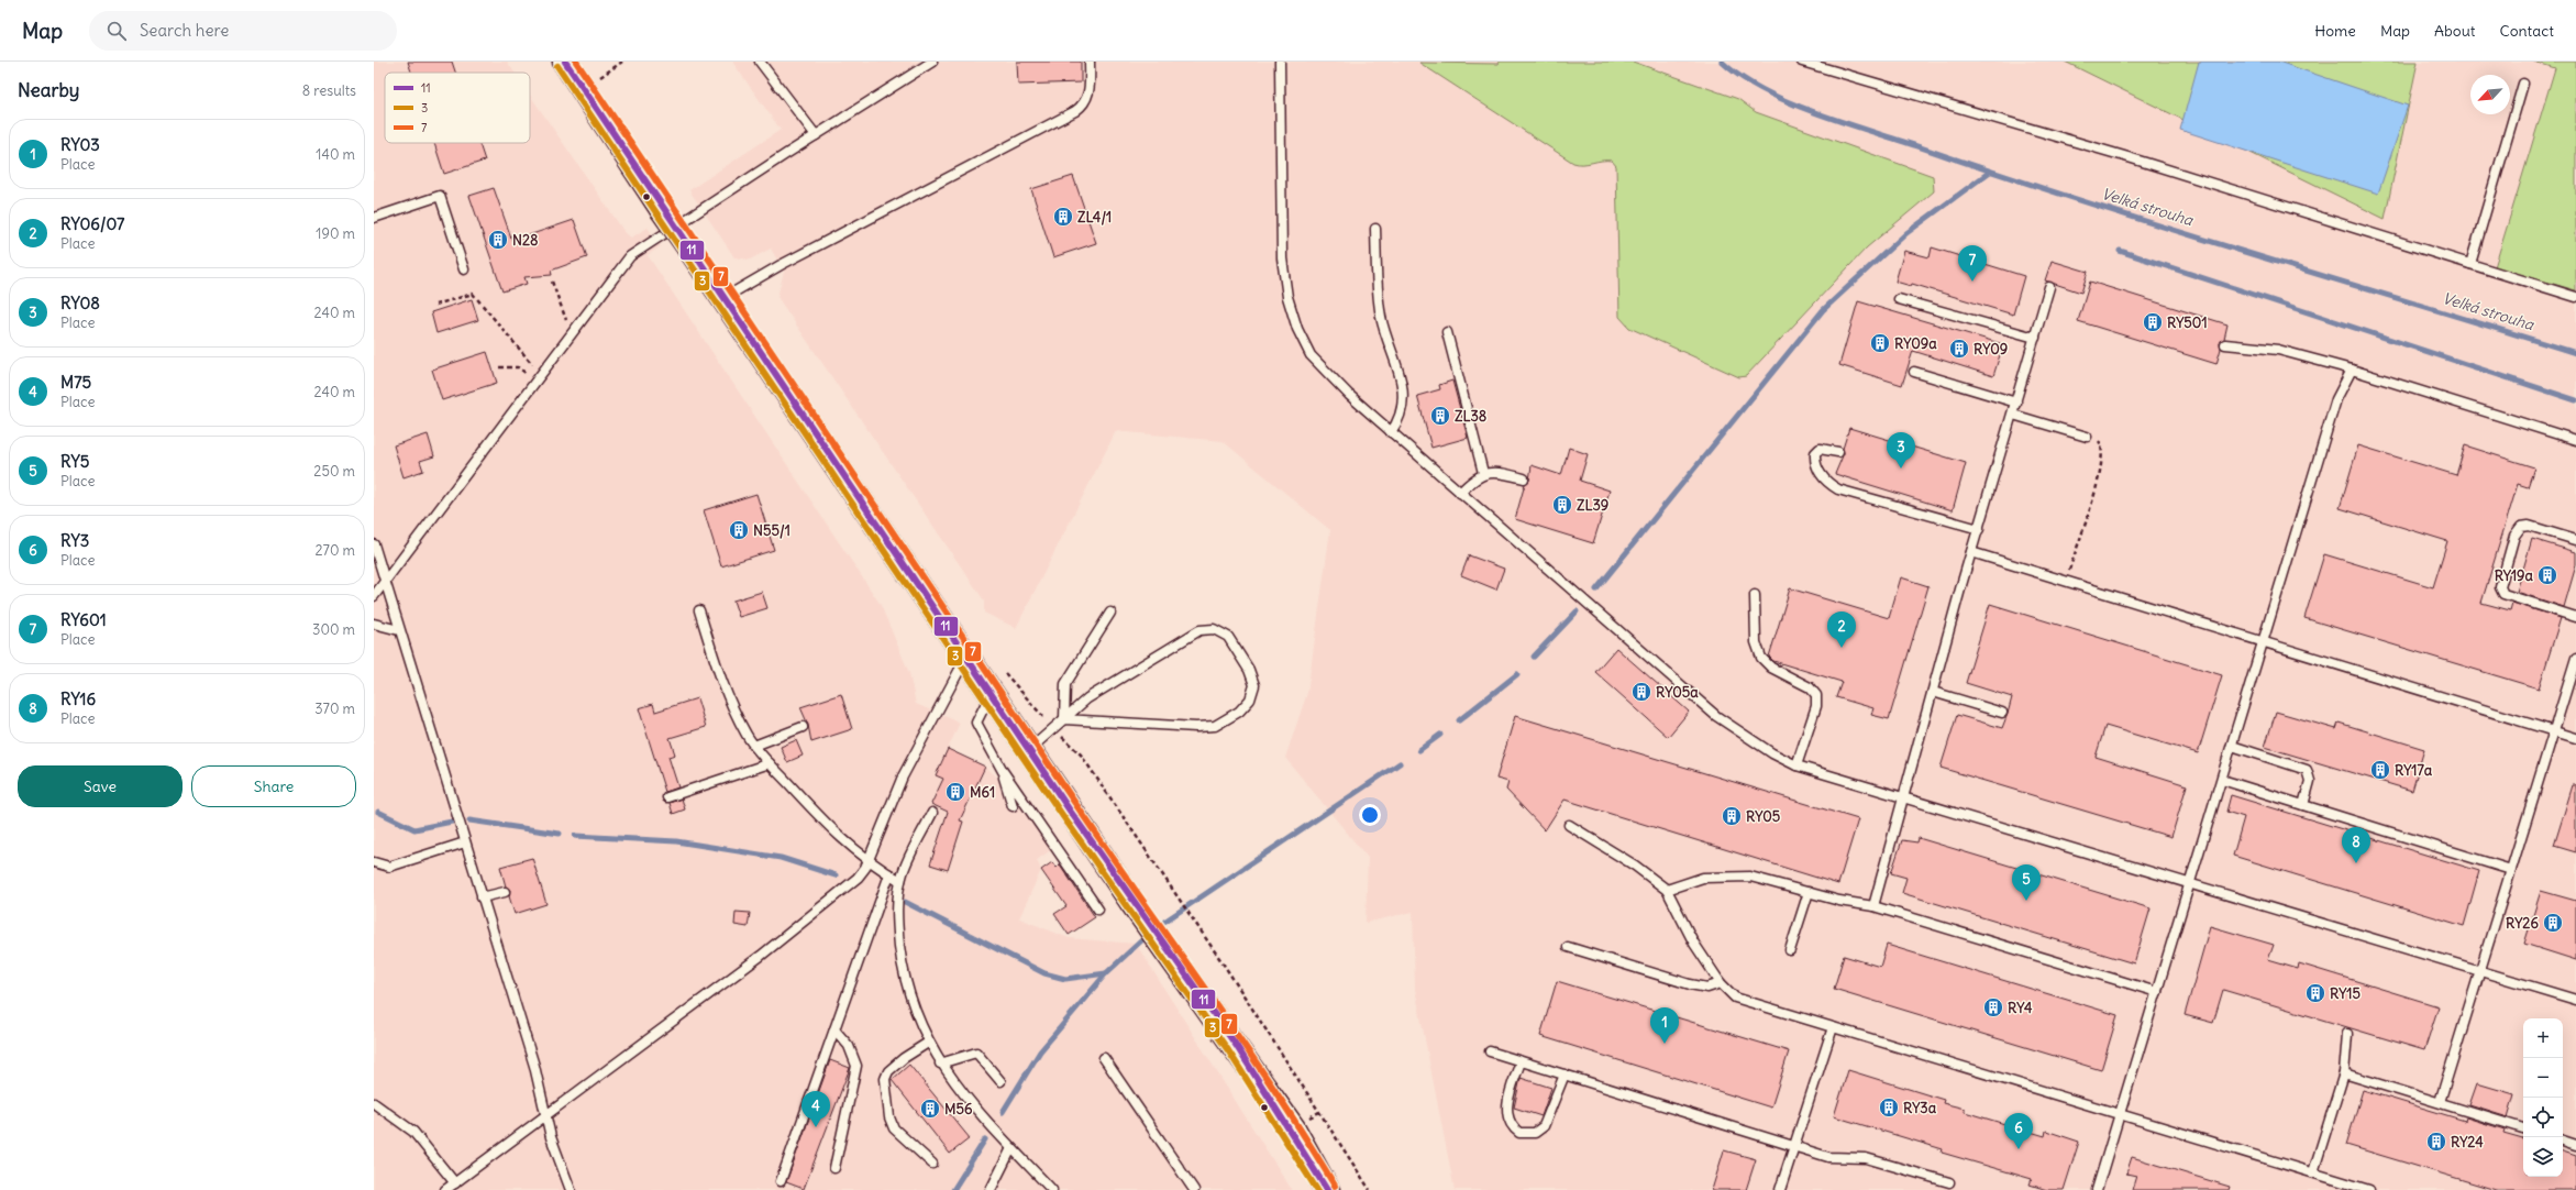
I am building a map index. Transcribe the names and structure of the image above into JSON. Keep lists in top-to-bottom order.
{
  "water": ["Velká strouha"],
  "places": {
    "building": [
      "ZL4/1",
      "N28",
      "RY501",
      "RY09a",
      "RY09",
      "ZL38",
      "ZL39",
      "N55/1",
      "RY19a",
      "RY05a",
      "RY17a",
      "M61",
      "RY05",
      "RY26",
      "RY15",
      "RY4",
      "RY3a",
      "M56",
      "RY24"
    ]
  },
  "lines": ["transit line 11", "transit line 7", "transit line 3"],
  "legend": ["11", "3", "7"],
  "north": "bottom left",
  "page": {
    "header": "Map",
    "search": "Search here",
    "nav": [
      "Home",
      "Map",
      "About",
      "Contact"
    ],
    "heading": ["Nearby", "8 results"],
    "list": [
      {
        "mark": "1",
        "name": "RY03",
        "note": "Place",
        "value": "140 m"
      },
      {
        "mark": "2",
        "name": "RY06/07",
        "note": "Place",
        "value": "190 m"
      },
      {
        "mark": "3",
        "name": "RY08",
        "note": "Place",
        "value": "240 m"
      },
      {
        "mark": "4",
        "name": "M75",
        "note": "Place",
        "value": "240 m"
      },
      {
        "mark": "5",
        "name": "RY5",
        "note": "Place",
        "value": "250 m"
      },
      {
        "mark": "6",
        "name": "RY3",
        "note": "Place",
        "value": "270 m"
      },
      {
        "mark": "7",
        "name": "RY601",
        "note": "Place",
        "value": "300 m"
      },
      {
        "mark": "8",
        "name": "RY16",
        "note": "Place",
        "value": "370 m"
      }
    ],
    "pins": [
      "7",
      "3",
      "2",
      "8",
      "5",
      "1",
      "4",
      "6"
    ],
    "buttons": ["Save", "Share"],
    "map_buttons": ["+", "−"]
  }
}
